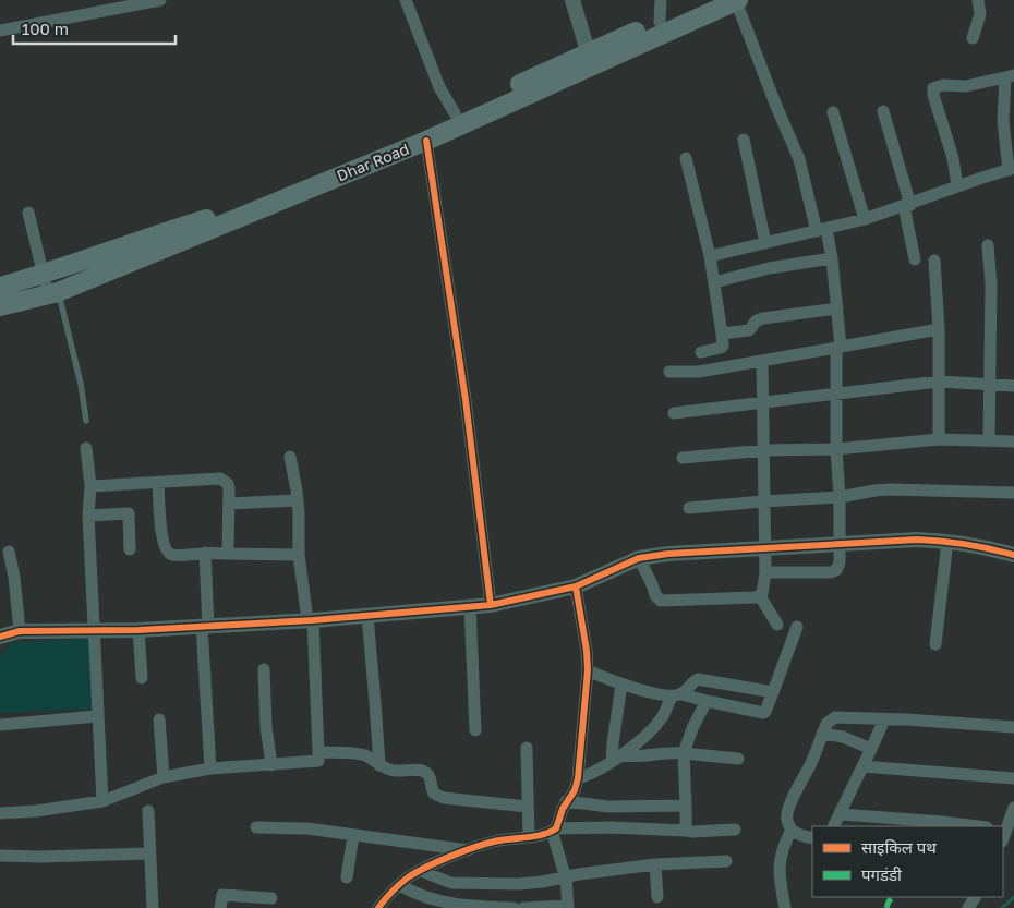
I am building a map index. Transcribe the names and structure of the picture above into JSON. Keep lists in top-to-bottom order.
{
  "streets": {
    "main road": ["Dhar Road"]
  },
  "legend": ["साइकिल पथ", "पगडंडी"],
  "scale_bar": "100 m"
}
